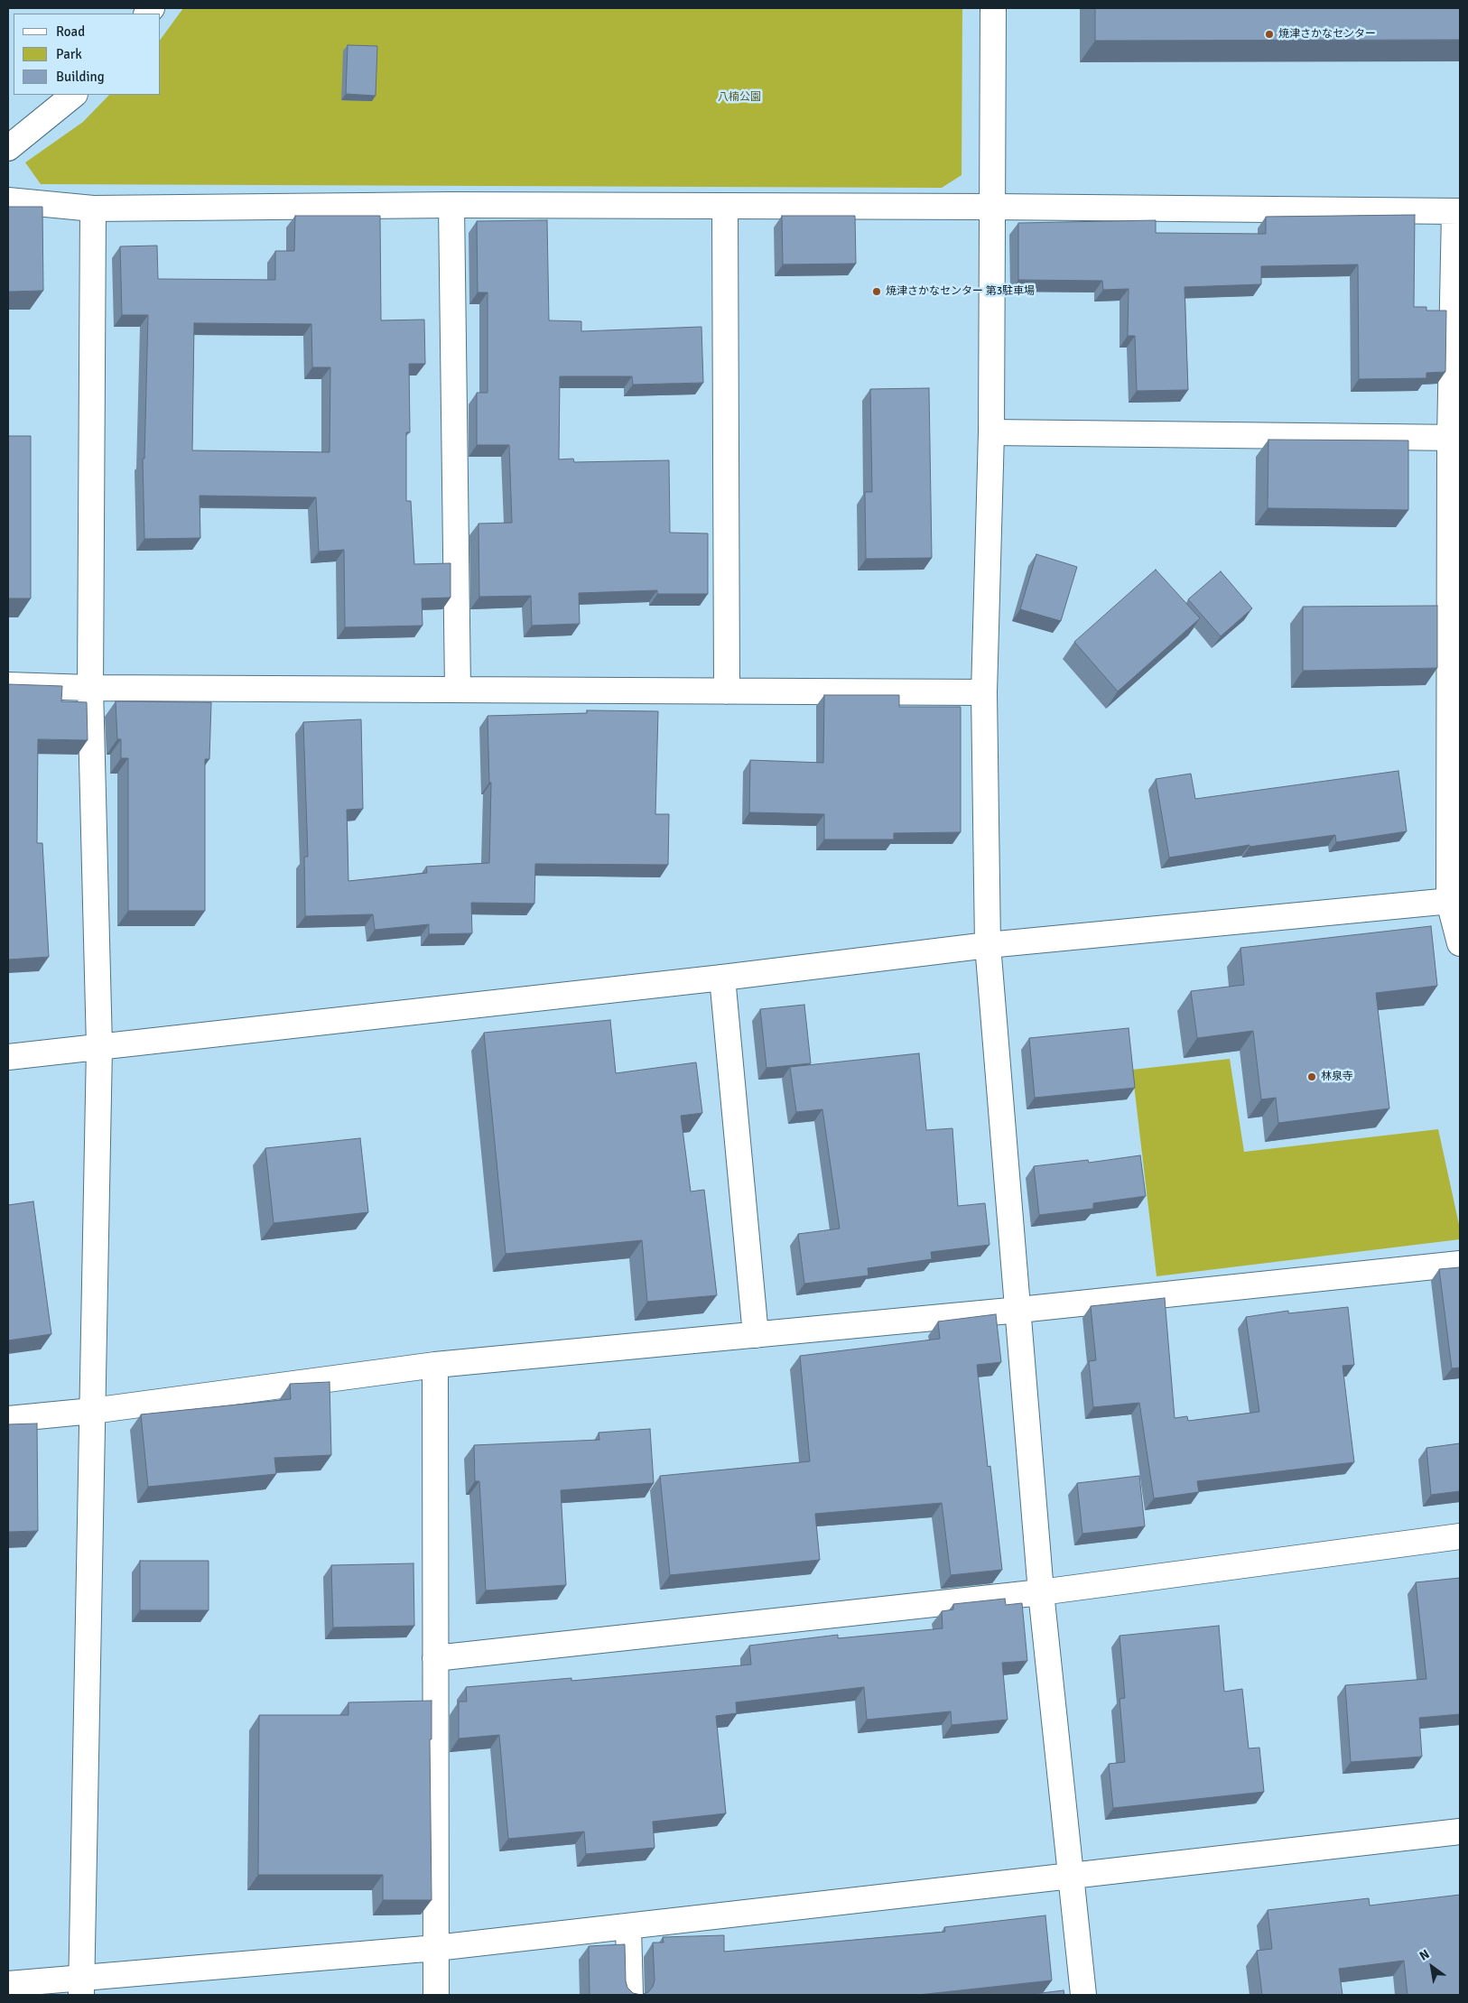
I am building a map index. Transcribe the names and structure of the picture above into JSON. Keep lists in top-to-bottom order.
{
  "parks": ["八楠公園"],
  "places": ["焼津さかなセンター", "焼津さかなセンター 第3駐車場", "林泉寺"],
  "legend": ["Road", "Park", "Building"],
  "north": "top left"
}
